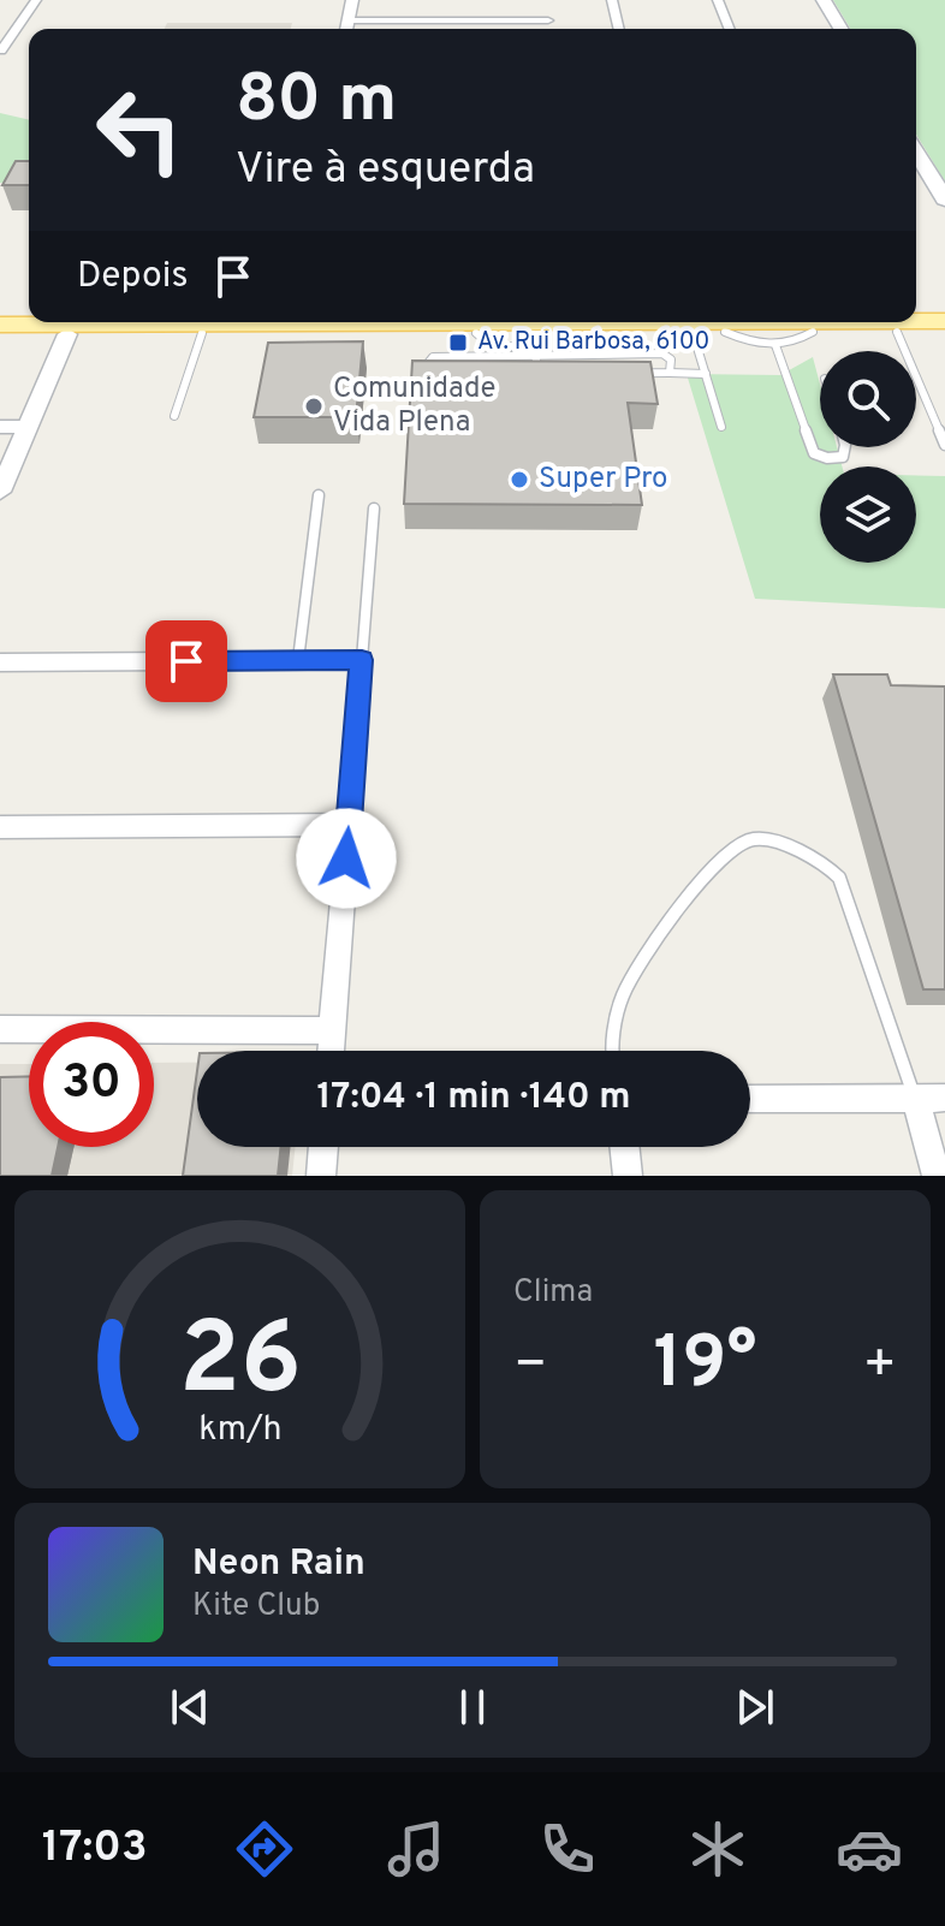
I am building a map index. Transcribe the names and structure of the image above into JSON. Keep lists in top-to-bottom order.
{
  "places": {
    "transit": ["Av. Rui Barbosa, 6100"],
    "other": ["Comunidade Vida Plena", "Super Pro"]
  },
  "page": {
    "turn": ["80 m", "Vire à esquerda"],
    "then": "Depois",
    "limit": "30",
    "trip": "17:04 · 1 min · 140 m",
    "tile": "Clima",
    "heat": ["−", "19°", "+"],
    "song": ["Neon Rain", "Kite Club"],
    "tabs": "17:03",
    "gauge": ["26", "km/h"]
  }
}
